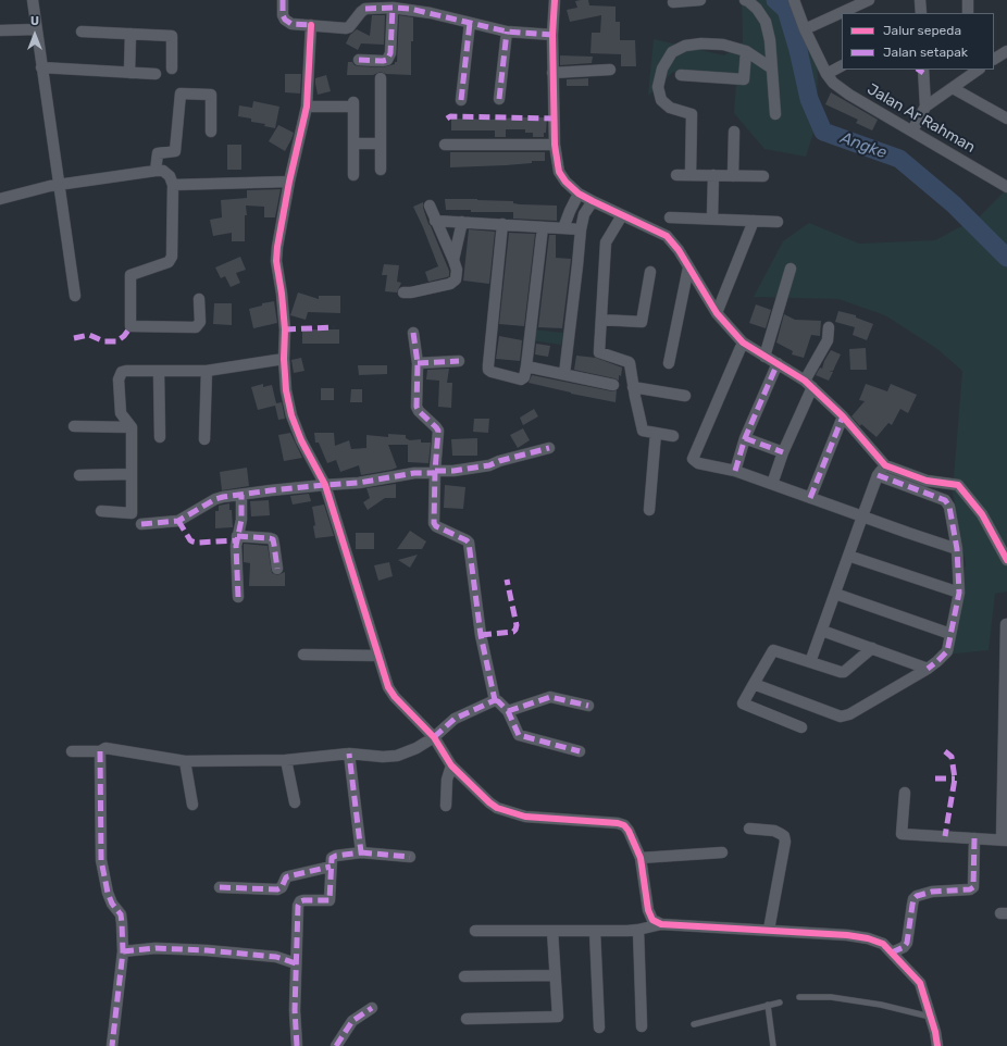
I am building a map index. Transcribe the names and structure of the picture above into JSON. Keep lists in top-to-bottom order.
{
  "streets": {
    "street": ["Jalan Ar Rahman"]
  },
  "water": ["Angke"],
  "legend": ["Jalur sepeda", "Jalan setapak"],
  "north": "top"
}
